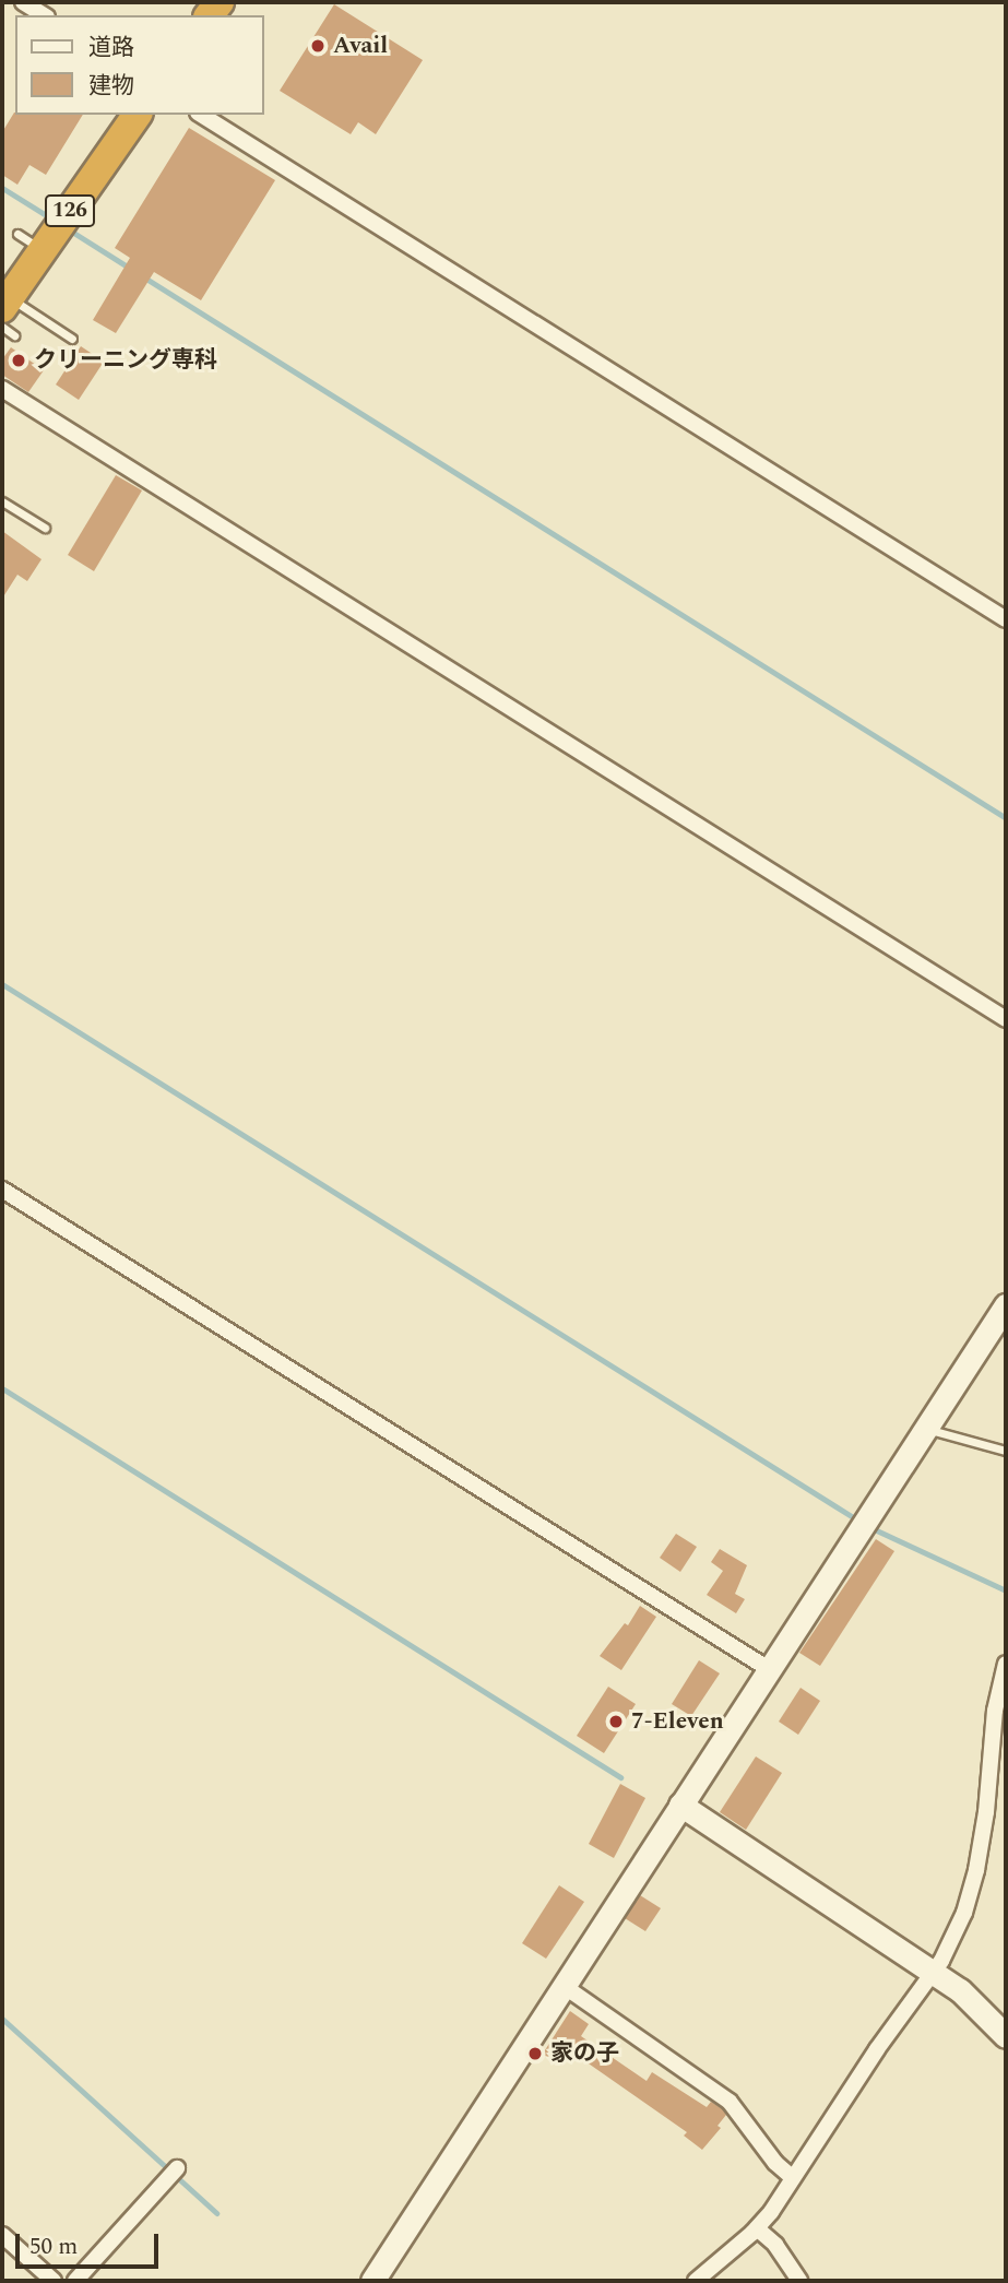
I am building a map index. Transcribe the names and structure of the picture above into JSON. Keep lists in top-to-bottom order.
{
  "streets": {
    "highway": ["126"]
  },
  "places": [
    "Avail",
    "クリーニング専科",
    "7-Eleven",
    "家の子"
  ],
  "legend": ["道路", "建物"],
  "scale_bar": "50 m"
}
